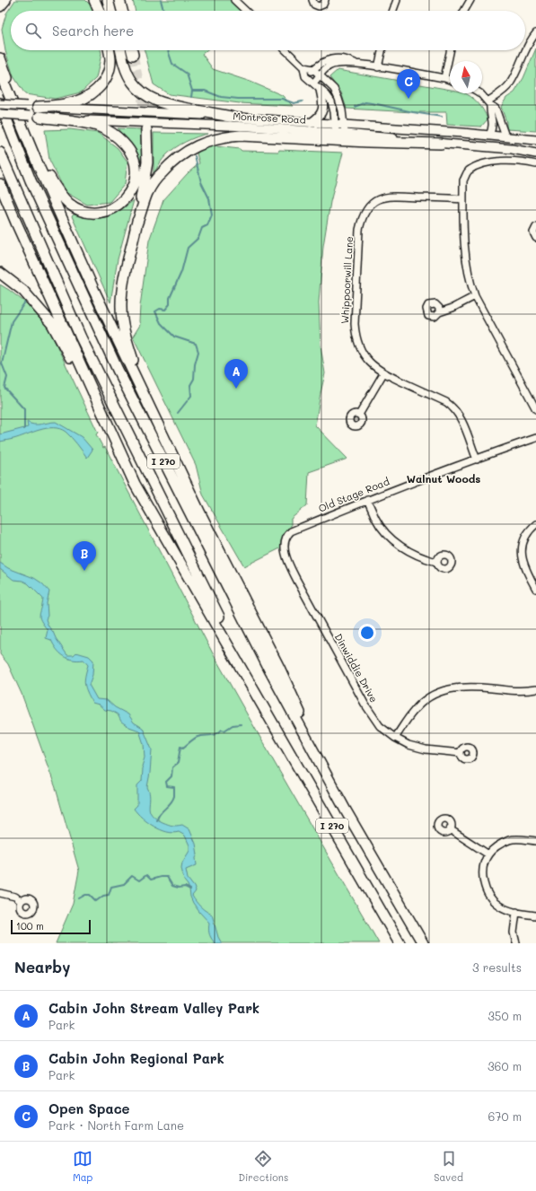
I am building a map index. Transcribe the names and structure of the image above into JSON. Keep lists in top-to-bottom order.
{
  "streets": {
    "highway": ["I 270"],
    "main road": ["Montrose Road"],
    "street": ["Whippoorwill Lane", "Old Stage Road", "Dinwiddie Drive"]
  },
  "crossings": [
    ["Montrose Road", "I 270"],
    ["Whippoorwill Lane", "Old Stage Road"],
    ["Old Stage Road", "Dinwiddie Drive"]
  ],
  "districts": ["Walnut Woods"],
  "scale_bar": "100 m",
  "north": "top",
  "page": {
    "search": "Search here",
    "pins": ["C", "A", "B"],
    "scale": "100 m",
    "heading": ["Nearby", "3 results"],
    "list": [
      {
        "mark": "A",
        "name": "Cabin John Stream Valley Park",
        "note": "Park",
        "value": "350 m"
      },
      {
        "mark": "B",
        "name": "Cabin John Regional Park",
        "note": "Park",
        "value": "360 m"
      },
      {
        "mark": "C",
        "name": "Open Space",
        "note": "Park · North Farm Lane",
        "value": "670 m"
      }
    ],
    "nav": ["Map", "Directions", "Saved"]
  }
}
